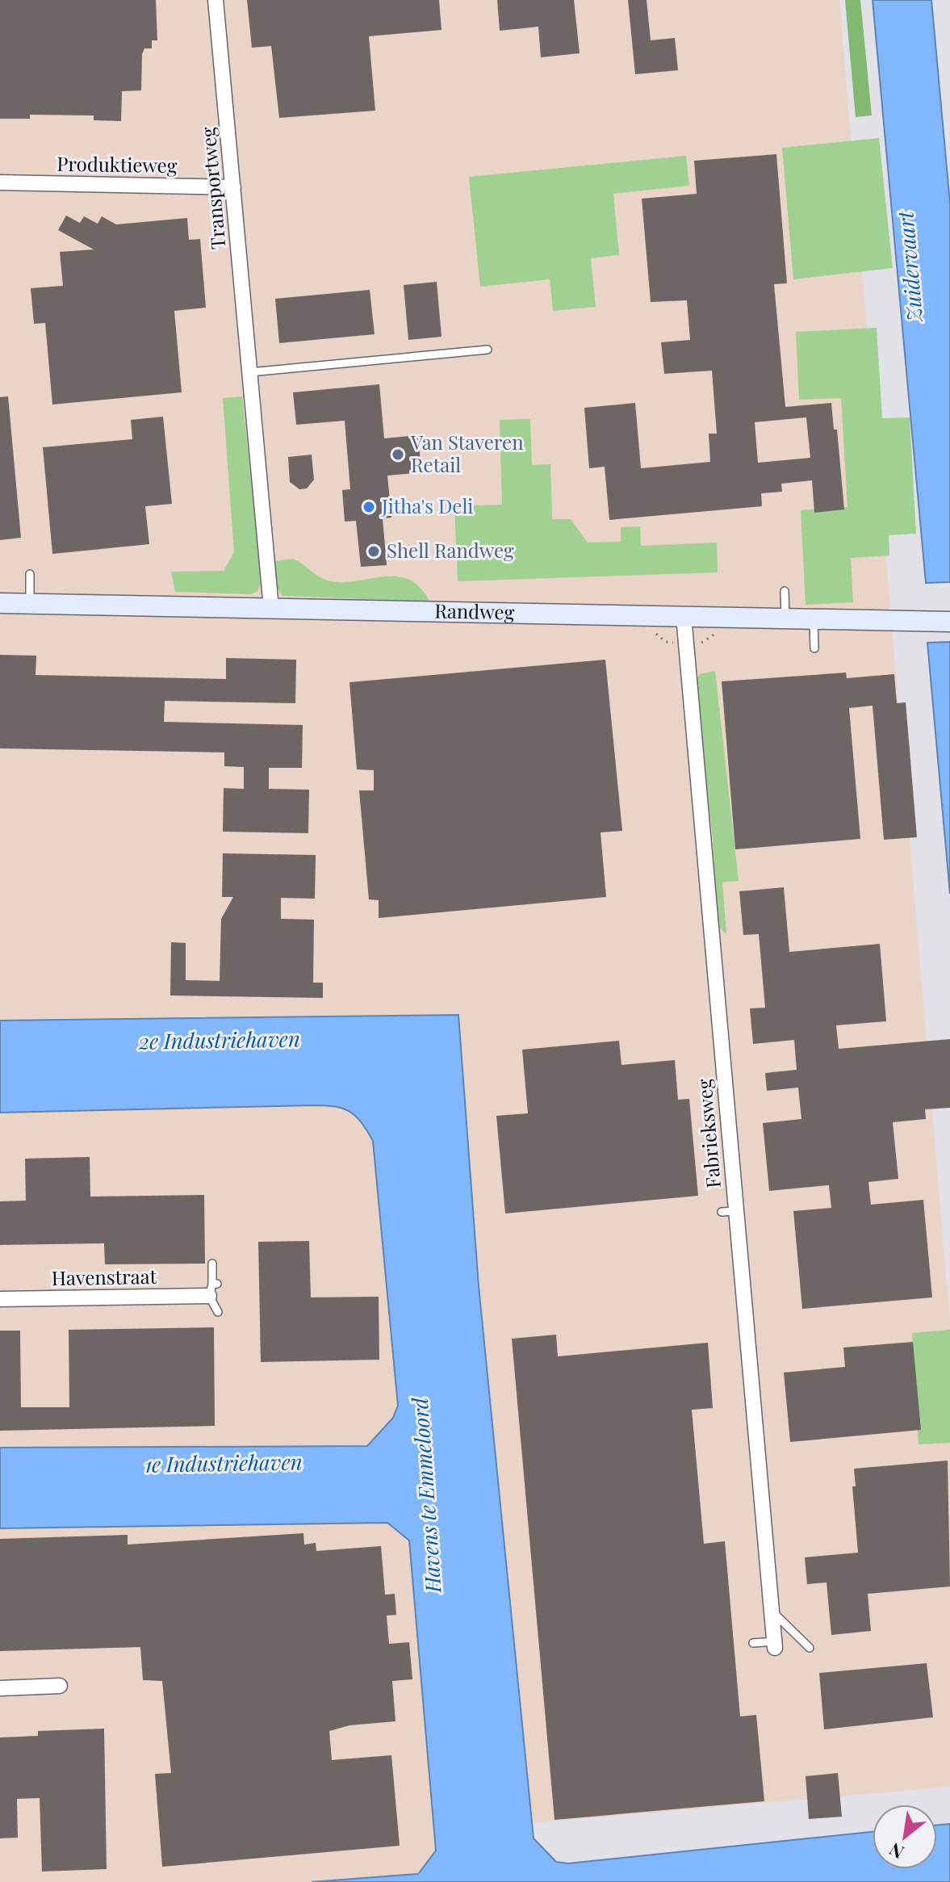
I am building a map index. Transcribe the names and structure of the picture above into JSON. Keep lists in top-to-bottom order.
{
  "streets": {
    "street": [
      "Produktieweg",
      "Transportweg",
      "Randweg",
      "Fabrieksweg",
      "Havenstraat"
    ]
  },
  "crossings": [
    ["Produktieweg", "Transportweg"],
    ["Transportweg", "Randweg"],
    ["Randweg", "Fabrieksweg"]
  ],
  "water": [
    "Zuidervaart",
    "2e Industriehaven",
    "1e Industriehaven",
    "Havens te Emmeloord"
  ],
  "places": ["Van Staveren Retail", "Jitha's Deli", "Shell Randweg"],
  "north": "bottom left"
}
